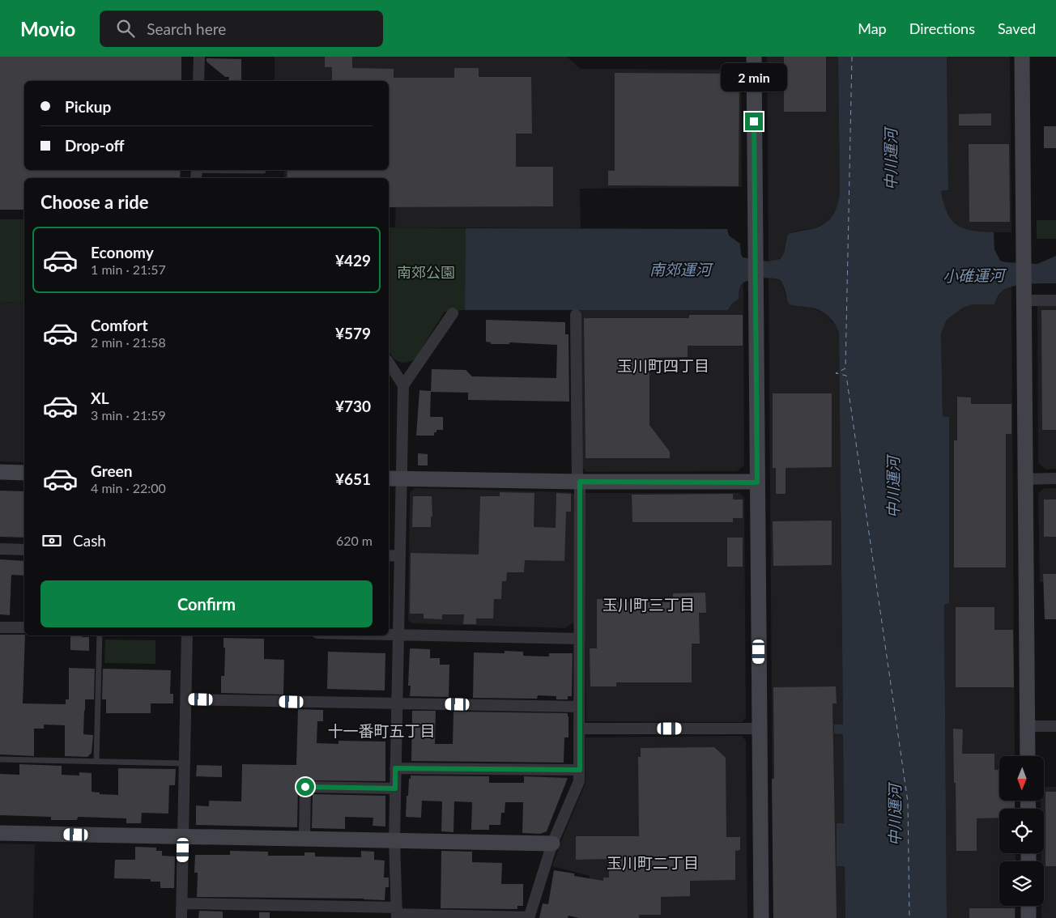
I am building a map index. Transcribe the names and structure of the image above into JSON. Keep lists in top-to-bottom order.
{
  "districts": [
    "玉川町四丁目",
    "玉川町三丁目",
    "十一番町五丁目",
    "玉川町二丁目"
  ],
  "water": ["中川運河", "南郊運河", "小碓運河"],
  "parks": ["南郊公園"],
  "north": "bottom",
  "page": {
    "header": "Movio",
    "search": "Search here",
    "nav": ["Map", "Directions", "Saved"],
    "bubble": "2 min",
    "banner": ["Pickup", "Drop-off"],
    "heading": "Choose a ride",
    "list": [
      {
        "name": "Economy",
        "note": "1 min · 21:57",
        "value": "¥429"
      },
      {
        "name": "Comfort",
        "note": "2 min · 21:58",
        "value": "¥579"
      },
      {
        "name": "XL",
        "note": "3 min · 21:59",
        "value": "¥730"
      },
      {
        "name": "Green",
        "note": "4 min · 22:00",
        "value": "¥651"
      }
    ],
    "pay": ["Cash", "620 m"],
    "buttons": "Confirm"
  }
}
